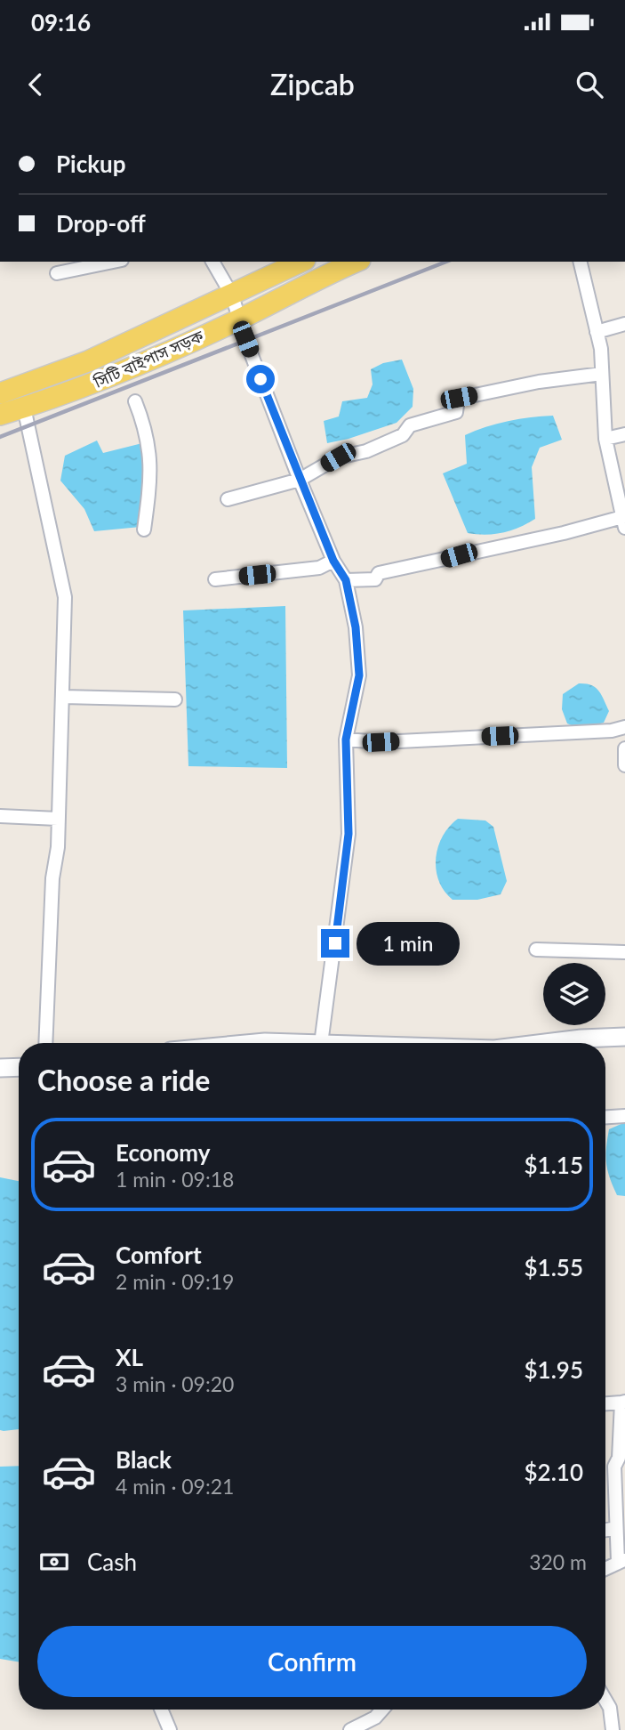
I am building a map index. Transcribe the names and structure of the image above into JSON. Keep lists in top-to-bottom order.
{
  "streets": {
    "main road": ["সিটি বাইপাস সড়ক"]
  },
  "page": {
    "status": "09:16",
    "header": "Zipcab",
    "banner": ["Pickup", "Drop-off"],
    "bubble": "1 min",
    "heading": "Choose a ride",
    "list": [
      {
        "name": "Economy",
        "note": "1 min · 09:18",
        "value": "$1.15"
      },
      {
        "name": "Comfort",
        "note": "2 min · 09:19",
        "value": "$1.55"
      },
      {
        "name": "XL",
        "note": "3 min · 09:20",
        "value": "$1.95"
      },
      {
        "name": "Black",
        "note": "4 min · 09:21",
        "value": "$2.10"
      }
    ],
    "pay": ["Cash", "320 m"],
    "buttons": "Confirm"
  }
}
